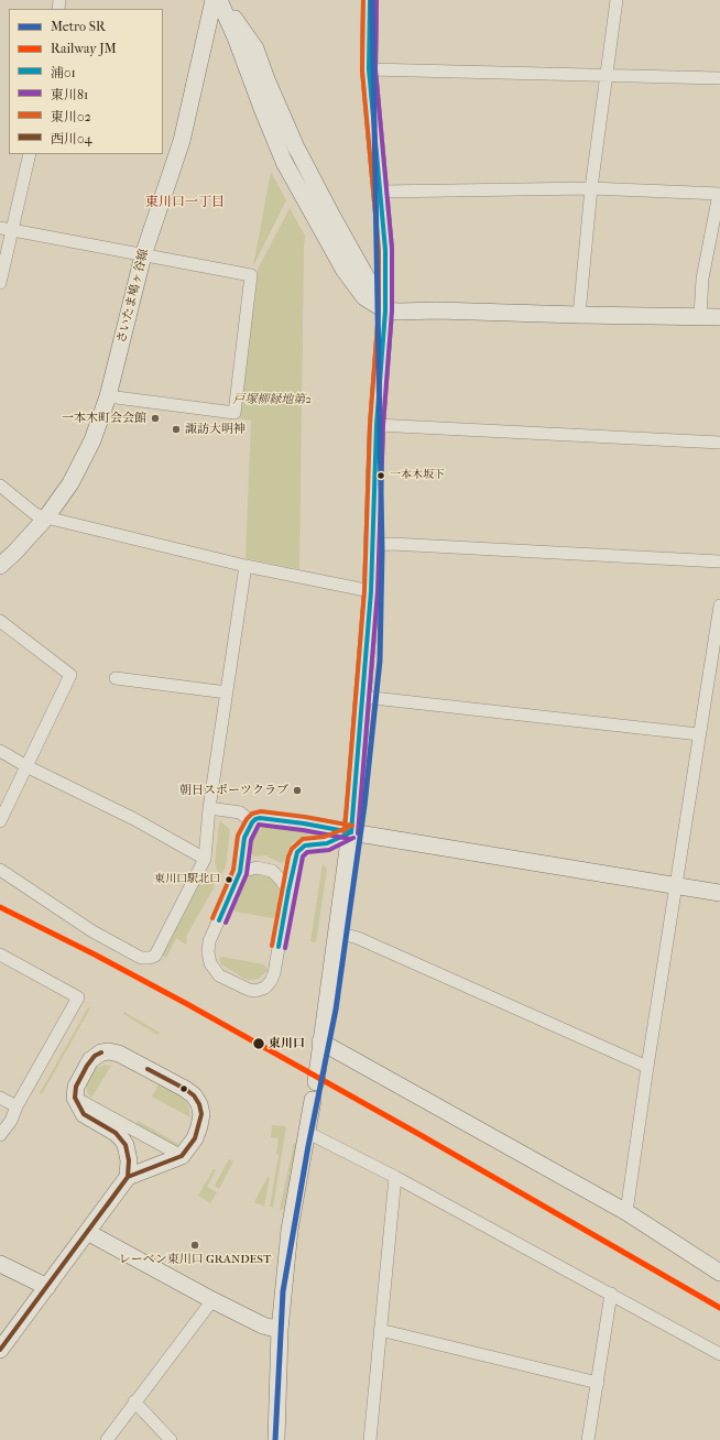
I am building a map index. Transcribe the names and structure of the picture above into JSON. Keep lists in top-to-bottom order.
{
  "streets": {
    "street": ["さいたま鳩ヶ谷線"]
  },
  "districts": ["東川口一丁目"],
  "parks": ["戸塚柳緑地第2"],
  "places": [
    "一本木町会会館",
    "諏訪大明神",
    "一本木坂下",
    "朝日スポーツクラブ",
    "東川口駅北口",
    "東川口",
    "レーベン東川口 GRANDEST"
  ],
  "lines": [
    "metro line SR",
    "transit line 浦01",
    "transit line 東川81",
    "transit line 東川02",
    "rail line JM",
    "transit line 西川04"
  ],
  "legend": [
    "Metro SR",
    "Railway JM",
    "浦01",
    "東川81",
    "東川02",
    "西川04"
  ]
}
